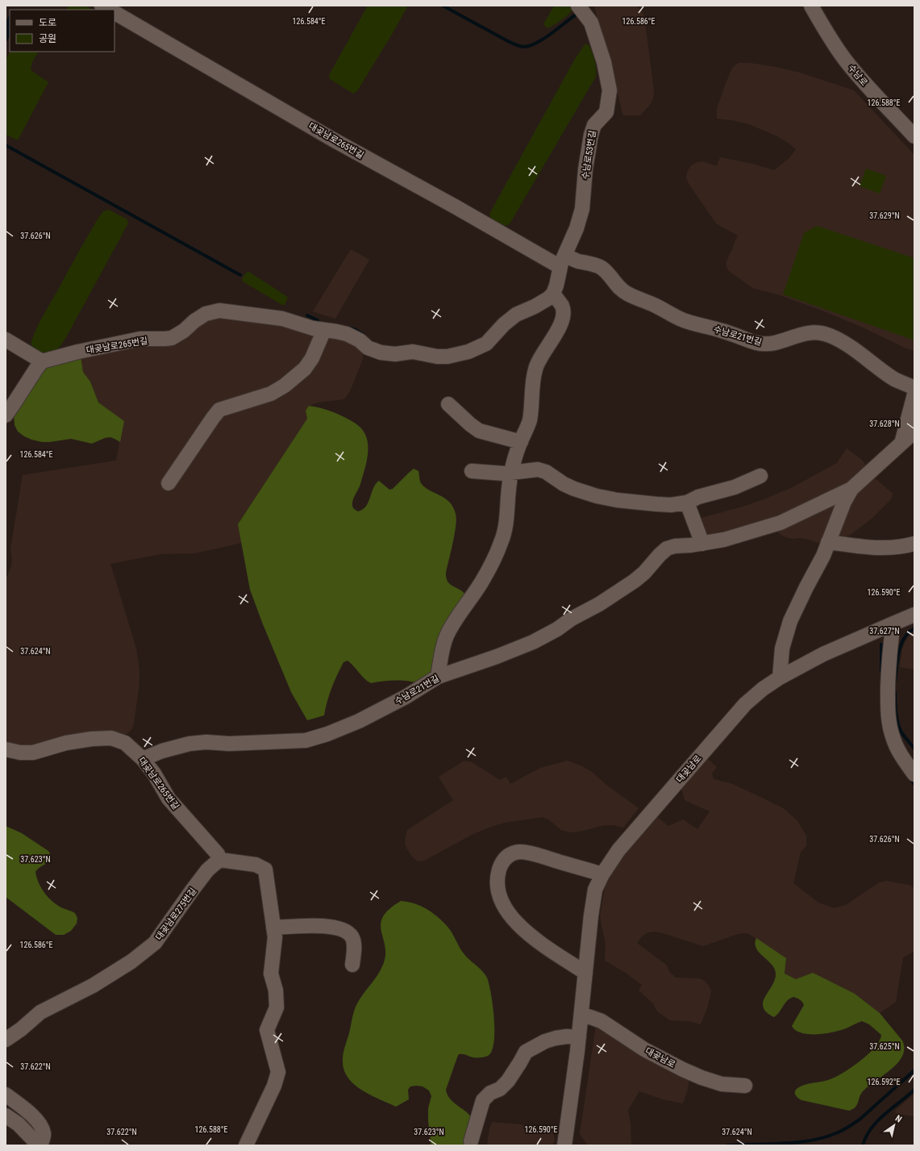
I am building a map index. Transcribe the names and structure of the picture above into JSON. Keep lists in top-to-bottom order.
{
  "streets": {
    "street": [
      "수남로",
      "대곶남로265번길",
      "수남로53번길",
      "수남로21번길",
      "대곶남로",
      "대곶남로275번길"
    ]
  },
  "crossings": [
    ["대곶남로265번길", "수남로53번길"],
    ["대곶남로265번길", "수남로21번길"],
    ["대곶남로265번길", "대곶남로275번길"],
    ["수남로53번길", "수남로21번길"]
  ],
  "legend": ["도로", "공원"],
  "north": "top right",
  "coordinates": [
    "126.584°E",
    "126.586°E",
    "126.588°E",
    "37.629°N",
    "37.626°N",
    "37.628°N",
    "126.590°E",
    "37.627°N",
    "37.624°N",
    "37.623°N",
    "37.625°N",
    "37.622°N",
    "126.592°E"
  ]
}
